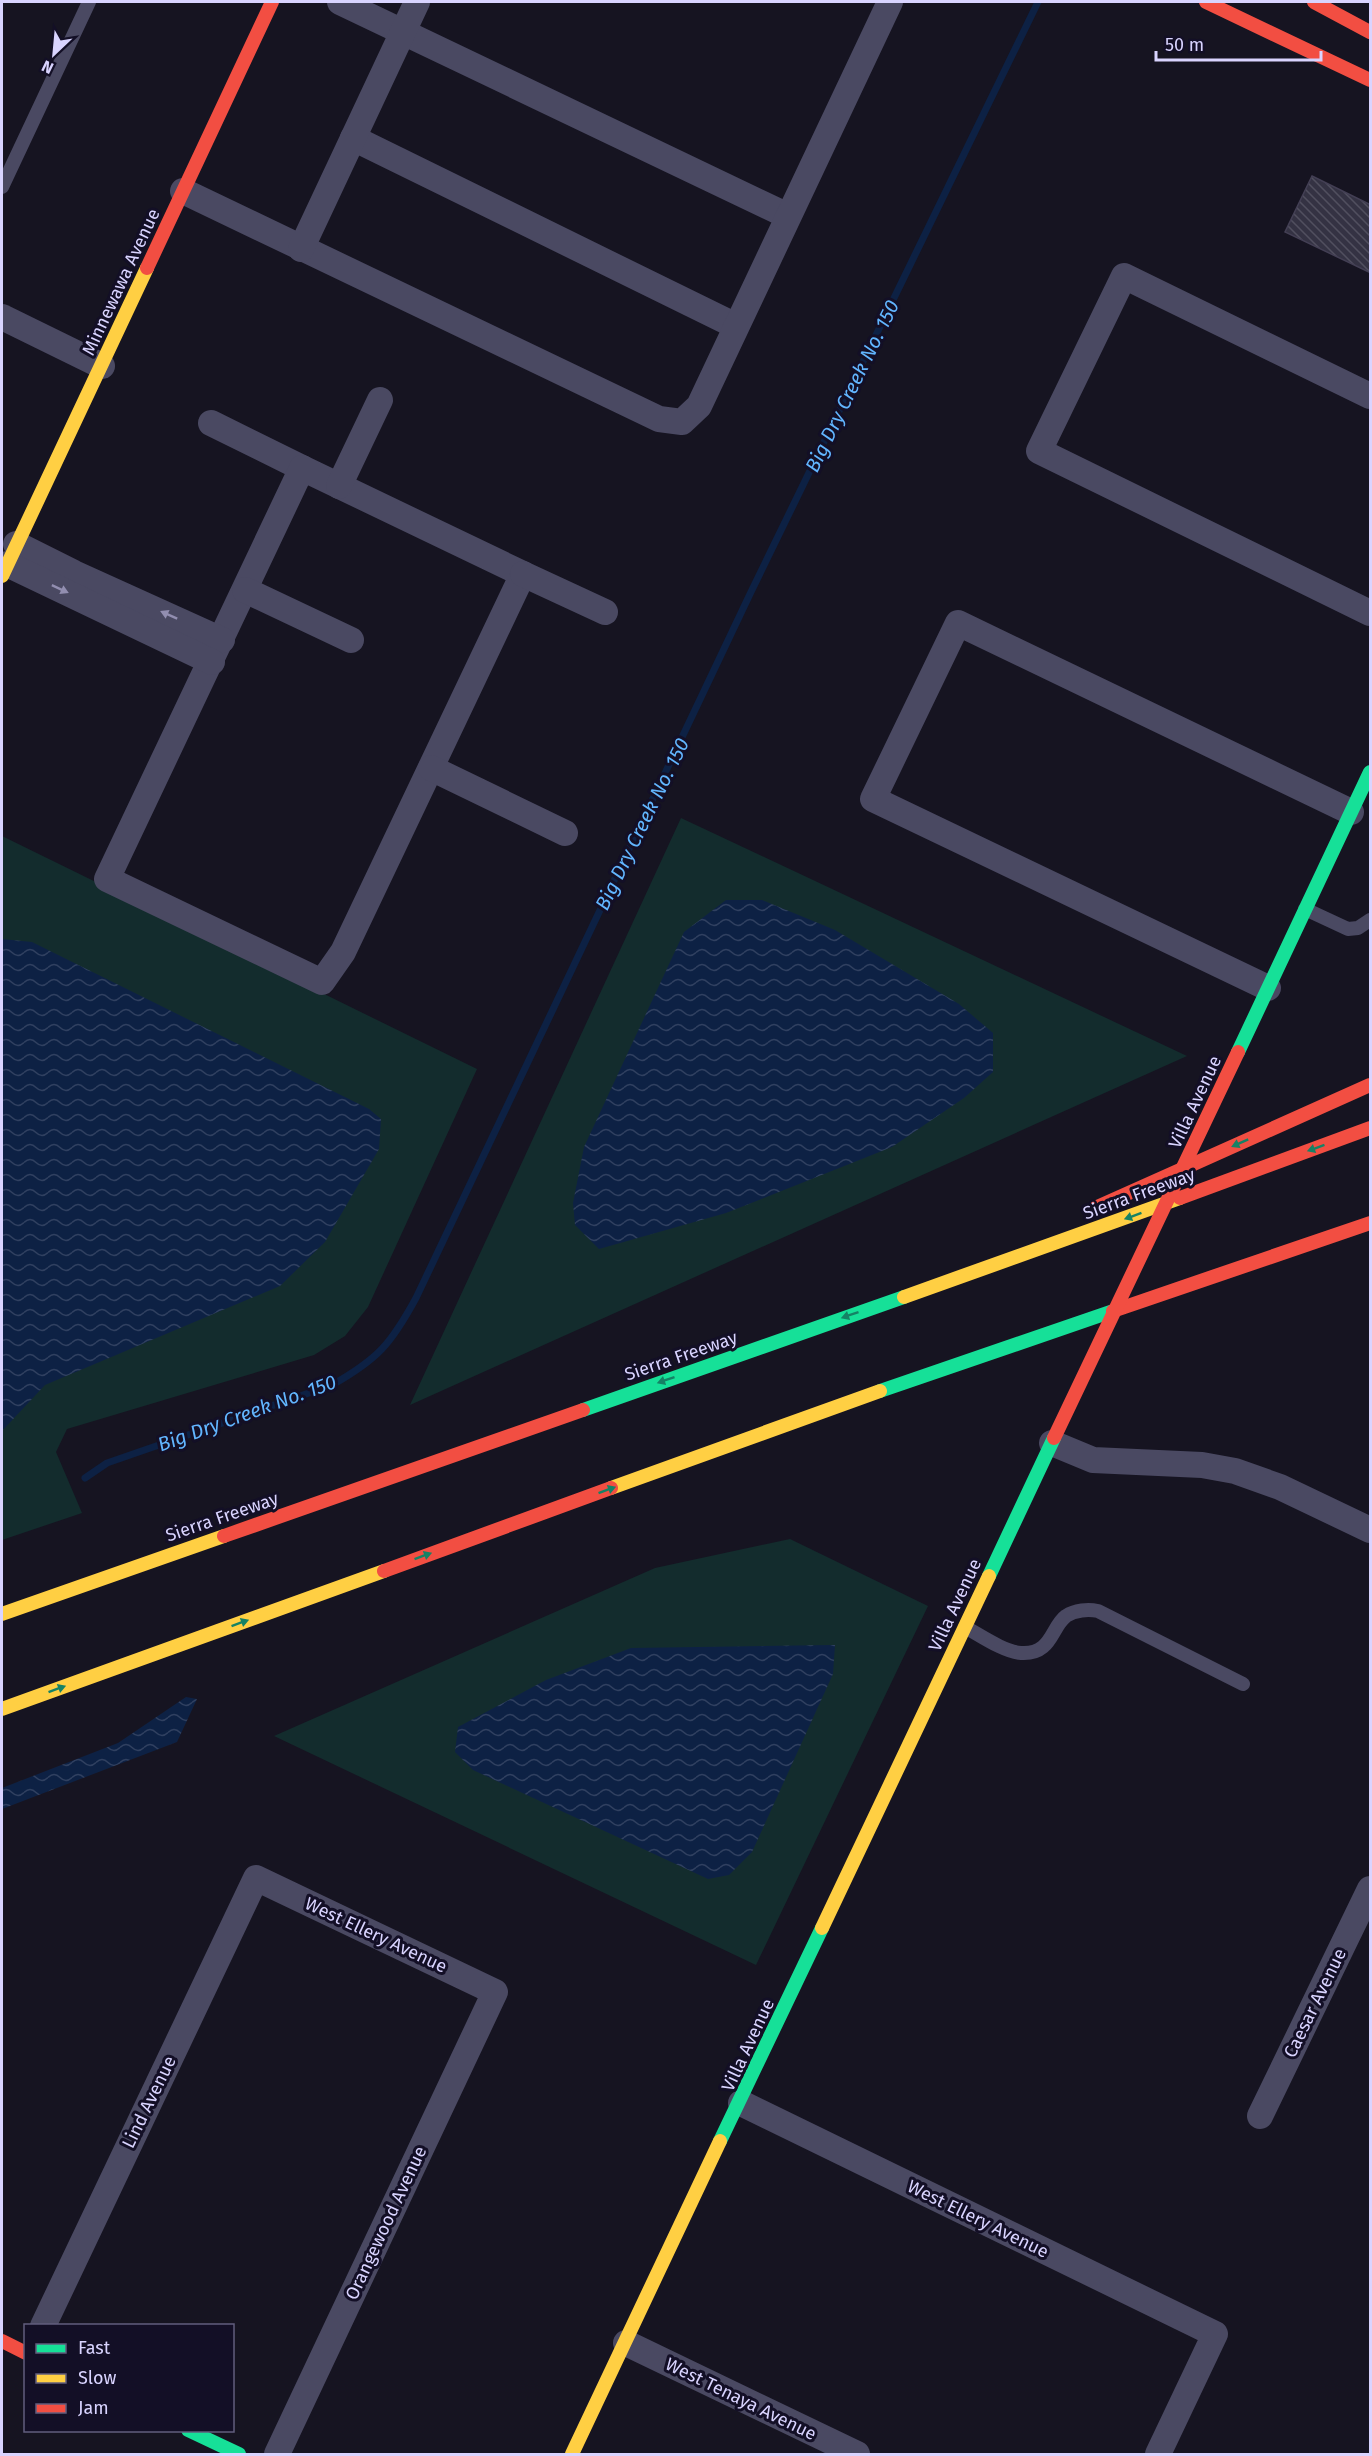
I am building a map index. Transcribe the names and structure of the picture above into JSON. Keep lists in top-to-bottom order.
{
  "streets": {
    "main road": ["Minnewawa Avenue", "Villa Avenue", "Sierra Freeway"],
    "street": [
      "West Ellery Avenue",
      "Caesar Avenue",
      "Lind Avenue",
      "Orangewood Avenue",
      "West Tenaya Avenue"
    ]
  },
  "crossings": [
    ["Villa Avenue", "West Ellery Avenue"],
    ["Villa Avenue", "West Tenaya Avenue"],
    ["West Ellery Avenue", "Lind Avenue"],
    ["West Ellery Avenue", "Orangewood Avenue"]
  ],
  "water": ["Big Dry Creek No. 150"],
  "legend": ["Fast", "Slow", "Jam"],
  "scale_bar": "50 m",
  "north": "bottom left"
}
